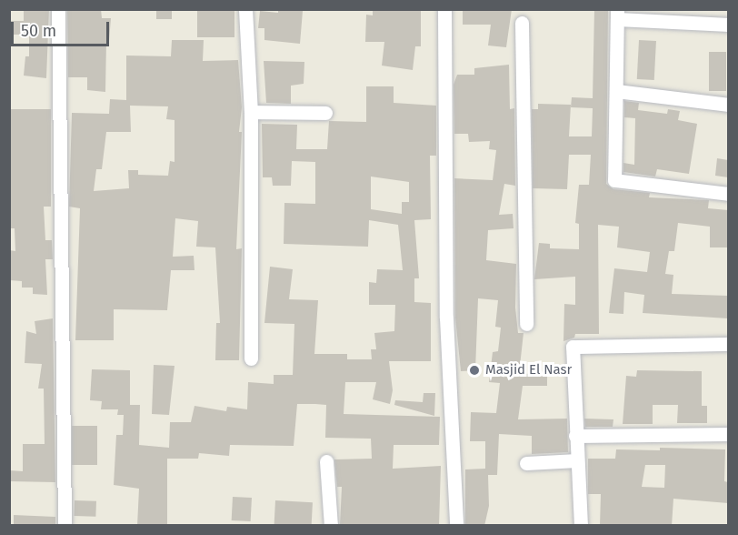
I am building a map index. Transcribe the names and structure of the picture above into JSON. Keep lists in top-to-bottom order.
{
  "places": ["Masjid El Nasr"],
  "scale_bar": "50 m"
}
